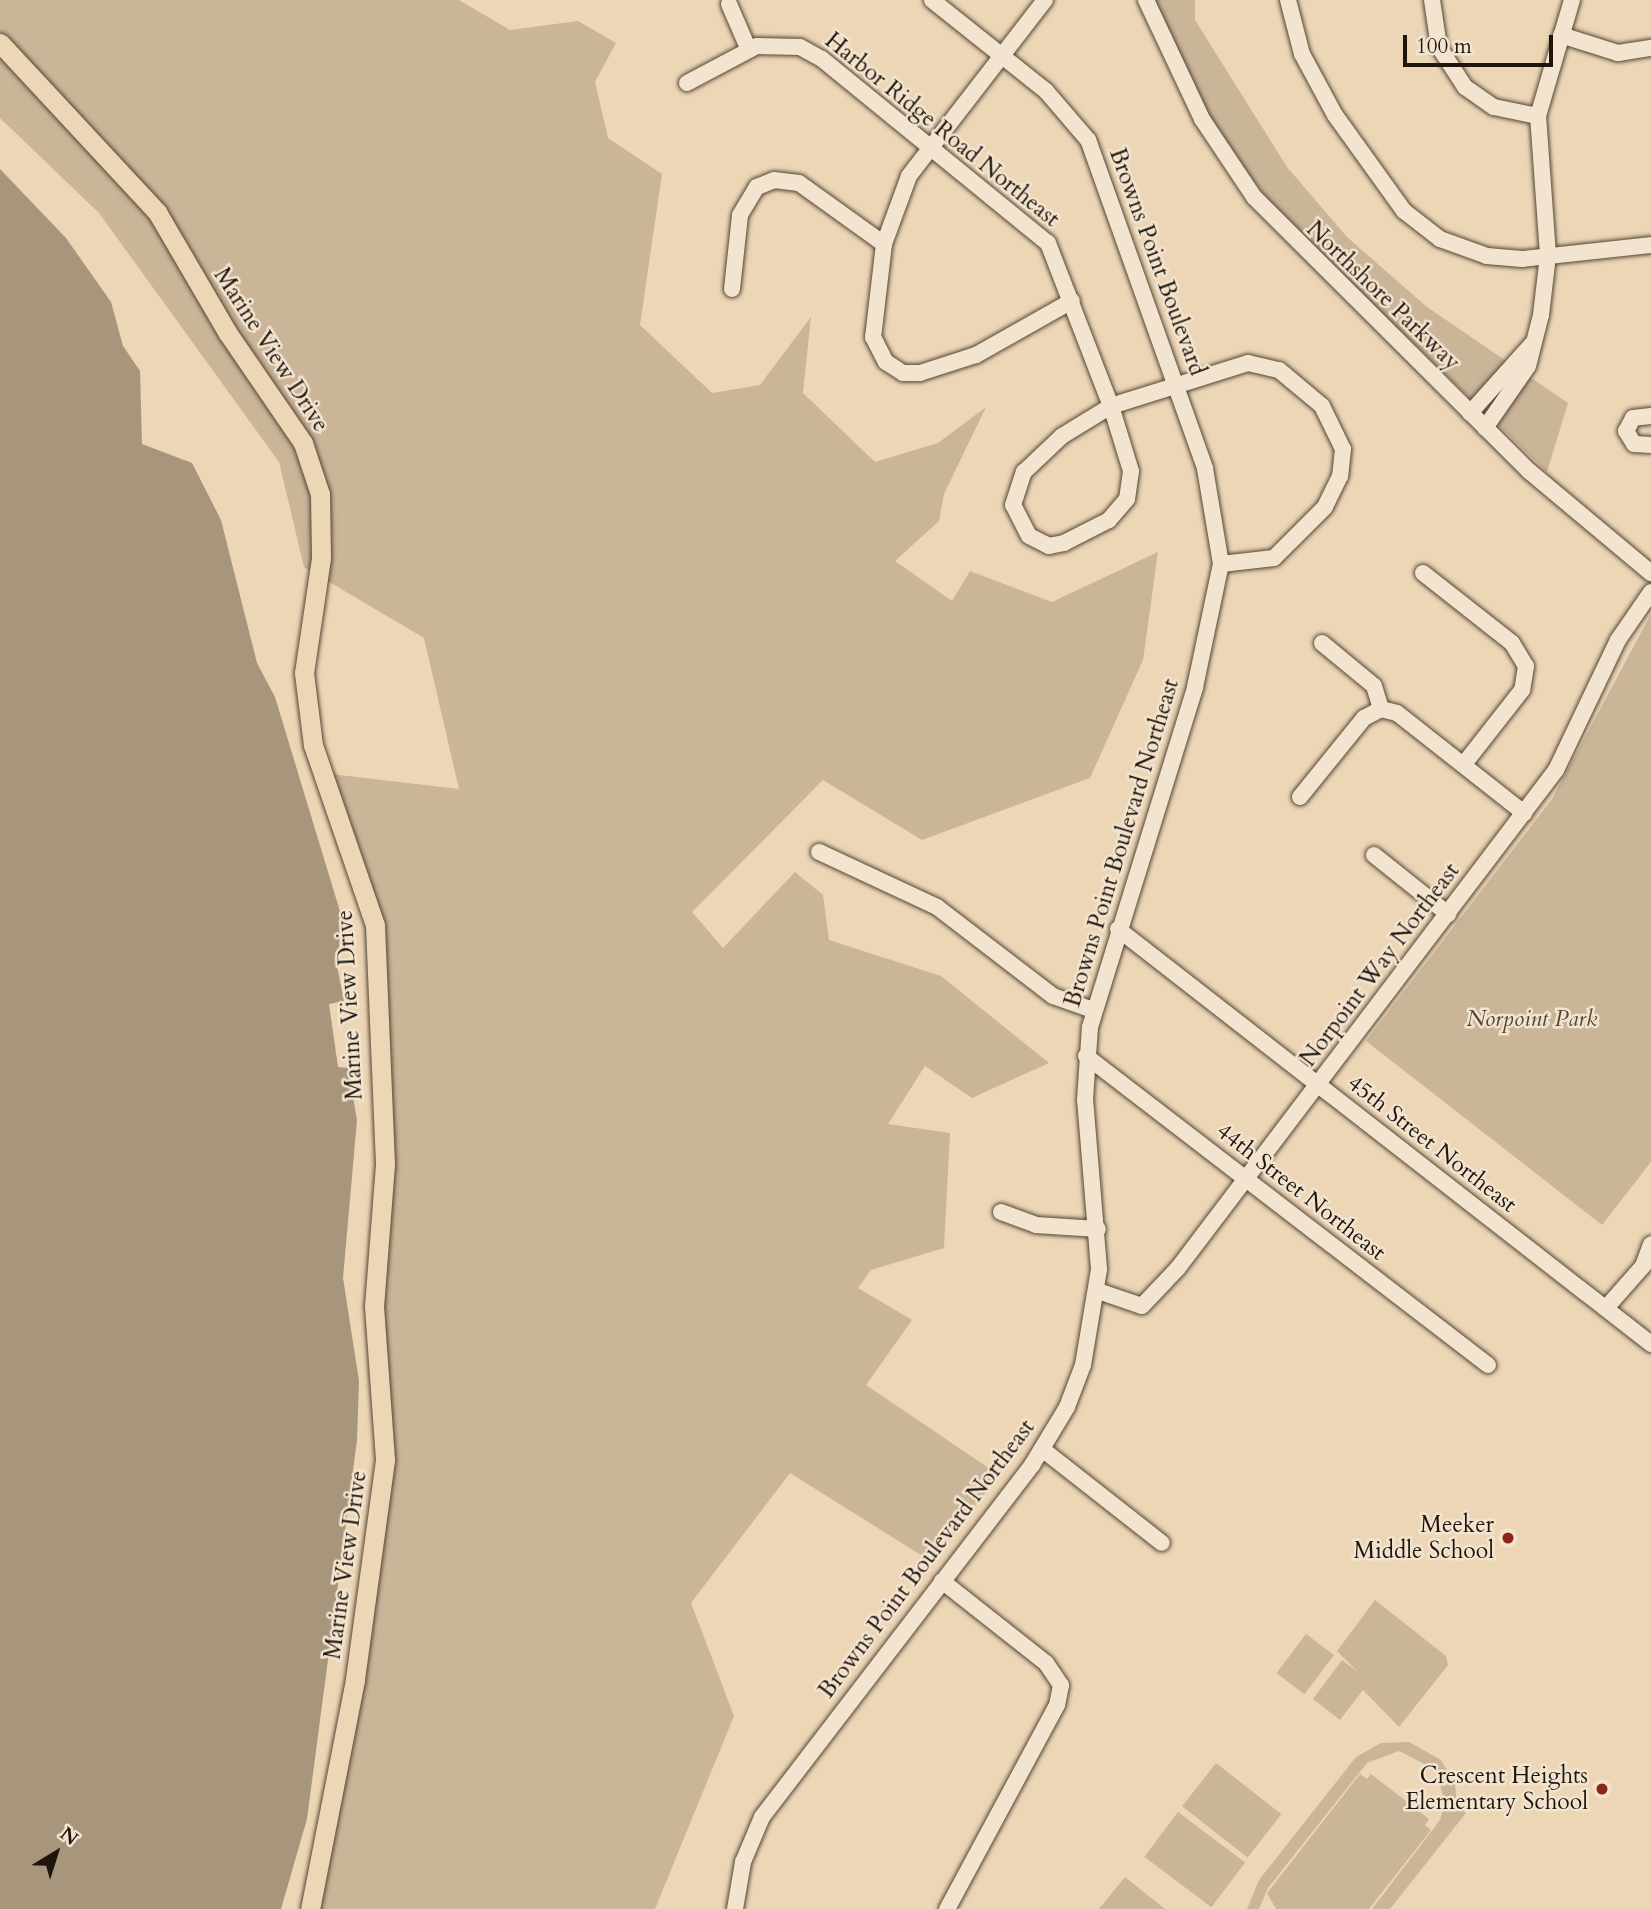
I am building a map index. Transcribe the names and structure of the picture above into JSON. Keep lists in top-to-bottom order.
{
  "streets": {
    "main road": ["Marine View Drive"],
    "street": [
      "Harbor Ridge Road Northeast",
      "Browns Point Boulevard",
      "Northshore Parkway",
      "Browns Point Boulevard Northeast",
      "Norpoint Way Northeast",
      "45th Street Northeast",
      "44th Street Northeast"
    ]
  },
  "crossings": [
    ["Browns Point Boulevard", "Browns Point Boulevard Northeast"],
    ["Browns Point Boulevard Northeast", "Norpoint Way Northeast"],
    ["Browns Point Boulevard Northeast", "45th Street Northeast"],
    ["Browns Point Boulevard Northeast", "44th Street Northeast"],
    ["Norpoint Way Northeast", "45th Street Northeast"],
    ["Norpoint Way Northeast", "44th Street Northeast"]
  ],
  "parks": ["Norpoint Park"],
  "places": ["Meeker Middle School", "Crescent Heights Elementary School"],
  "scale_bar": "100 m",
  "north": "top right"
}
